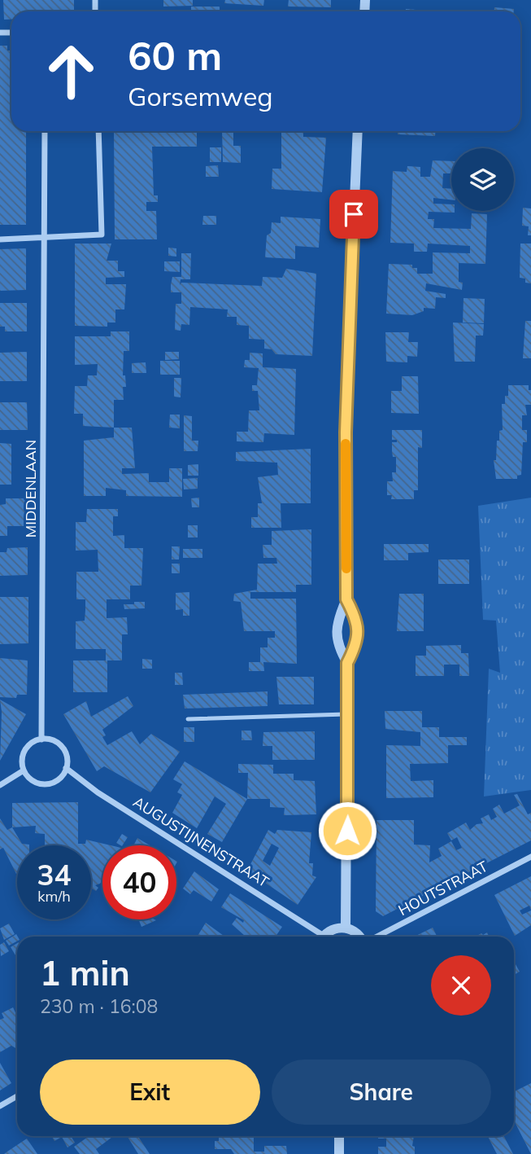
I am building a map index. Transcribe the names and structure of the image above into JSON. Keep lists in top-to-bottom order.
{
  "streets": {
    "street": ["MIDDENLAAN", "AUGUSTIJNENSTRAAT", "HOUTSTRAAT"]
  },
  "crossings": [
    ["MIDDENLAAN", "AUGUSTIJNENSTRAAT"]
  ],
  "page": {
    "turn": ["60 m", "Gorsemweg"],
    "speed": "34 km/h",
    "limit": "40",
    "heading": ["1 min", "230 m · 16:08"],
    "buttons": ["Exit", "Share"]
  }
}
